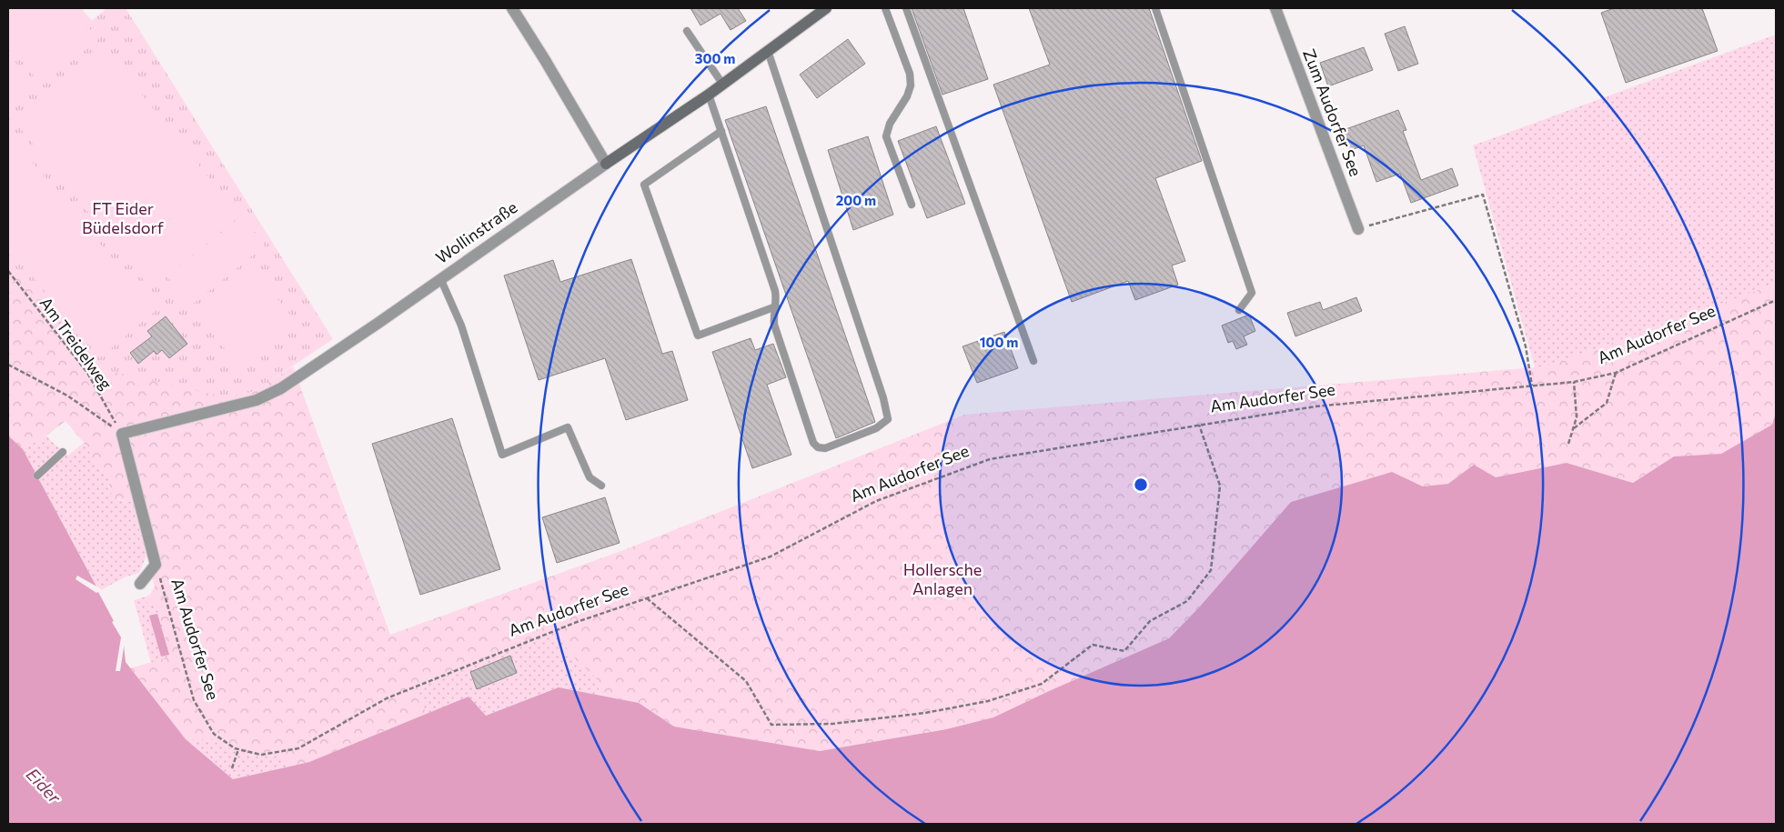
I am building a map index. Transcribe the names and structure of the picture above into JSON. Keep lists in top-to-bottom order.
{
  "streets": {
    "street": ["Zum Audorfer See", "Wollinstraße", "Am Audorfer See"],
    "path": ["Am Treidelweg"]
  },
  "crossings": [
    ["Wollinstraße", "Am Audorfer See"],
    ["Wollinstraße", "Am Treidelweg"],
    ["Am Audorfer See", "Am Treidelweg"]
  ],
  "water": ["Eider"],
  "parks": ["FT Eider Büdelsdorf", "Hollersche Anlagen"],
  "rings": ["300 m", "200 m", "100 m"]
}
